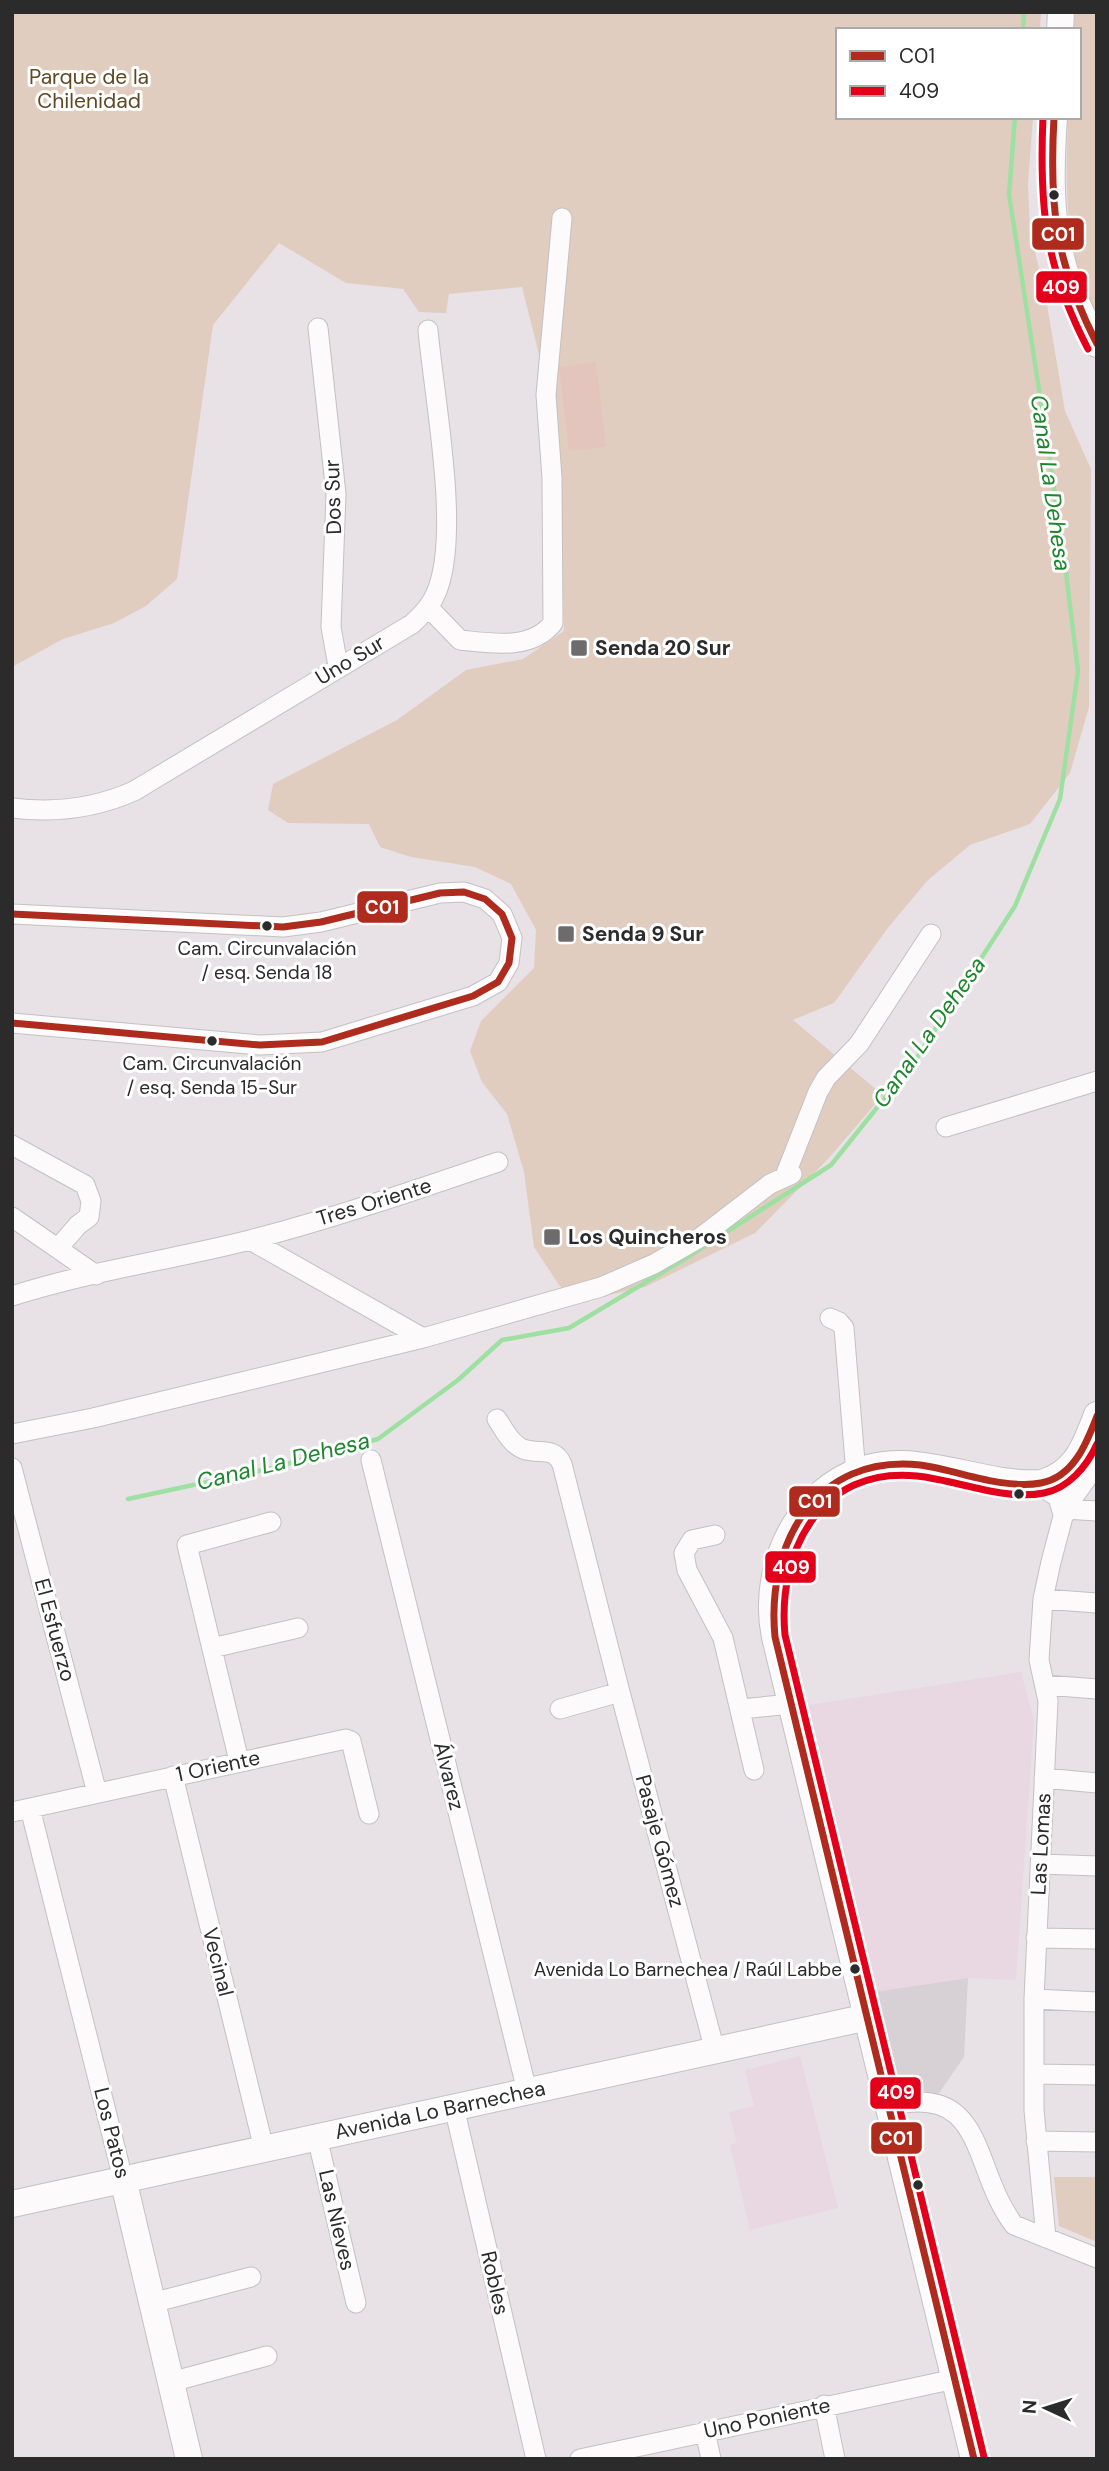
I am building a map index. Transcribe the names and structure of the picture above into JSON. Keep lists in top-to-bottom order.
{
  "streets": {
    "street": [
      "Dos Sur",
      "Uno Sur",
      "Tres Oriente",
      "El Esfuerzo",
      "1 Oriente",
      "Álvarez",
      "Pasaje Gómez",
      "Las Lomas",
      "Vecinal",
      "Avenida Lo Barnechea",
      "Los Patos",
      "Las Nieves",
      "Robles",
      "Uno Poniente"
    ]
  },
  "crossings": [
    ["Dos Sur", "Uno Sur"],
    ["El Esfuerzo", "1 Oriente"],
    ["1 Oriente", "Vecinal"],
    ["1 Oriente", "Los Patos"],
    ["Álvarez", "Avenida Lo Barnechea"],
    ["Pasaje Gómez", "Avenida Lo Barnechea"],
    ["Vecinal", "Avenida Lo Barnechea"],
    ["Avenida Lo Barnechea", "Los Patos"],
    ["Avenida Lo Barnechea", "Las Nieves"],
    ["Avenida Lo Barnechea", "Robles"]
  ],
  "water": ["Canal La Dehesa"],
  "parks": ["Parque de la Chilenidad"],
  "places": {
    "transit": ["Senda 20 Sur", "Senda 9 Sur", "Los Quincheros"],
    "other": ["Cam. Circunvalación / esq. Senda 18", "Cam. Circunvalación / esq. Senda 15-Sur", "Avenida Lo Barnechea / Raúl Labbe"]
  },
  "lines": ["transit line C01", "transit line 409"],
  "legend": ["C01", "409"],
  "north": "left"
}
